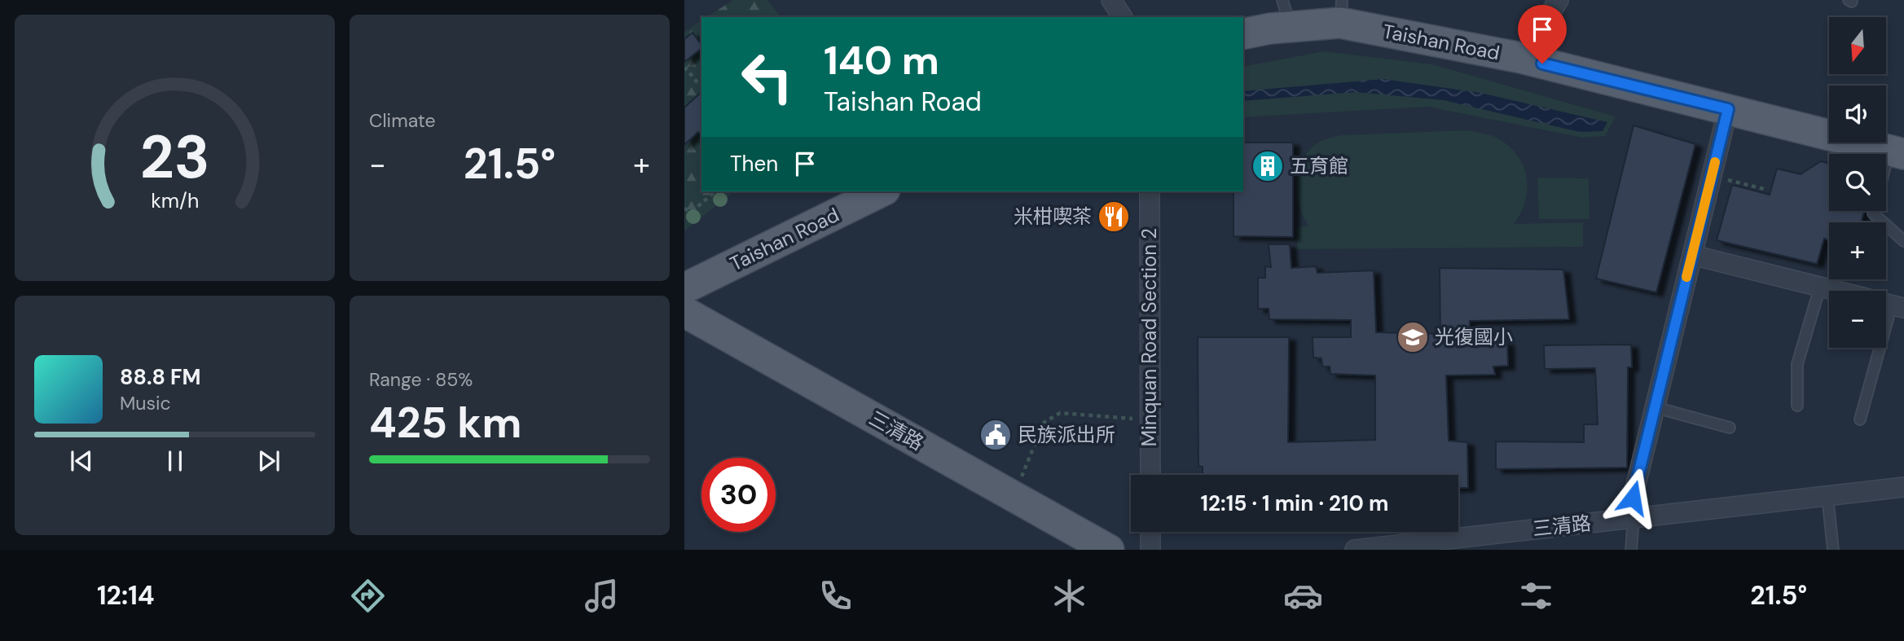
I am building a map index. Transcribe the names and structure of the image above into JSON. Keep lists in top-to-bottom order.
{
  "streets": {
    "main road": ["Taishan Road", "三清路"],
    "street": ["Minquan Road Section 2"]
  },
  "places": {
    "building": ["五育館"],
    "restaurant": ["米柑喫茶"],
    "school or university": ["光復國小"],
    "public building": ["民族派出所"]
  },
  "north": "bottom",
  "page": {
    "tile": [
      "Climate",
      ["Range · 85%", "425 km"]
    ],
    "map_buttons": ["+", "−"],
    "turn": ["140 m", "Taishan Road"],
    "then": "Then",
    "heat": ["−", "21.5°", "+"],
    "song": ["88.8 FM", "Music"],
    "limit": "30",
    "trip": "12:15 · 1 min · 210 m",
    "tabs": ["12:14", "21.5°"],
    "gauge": ["23", "km/h"]
  }
}
